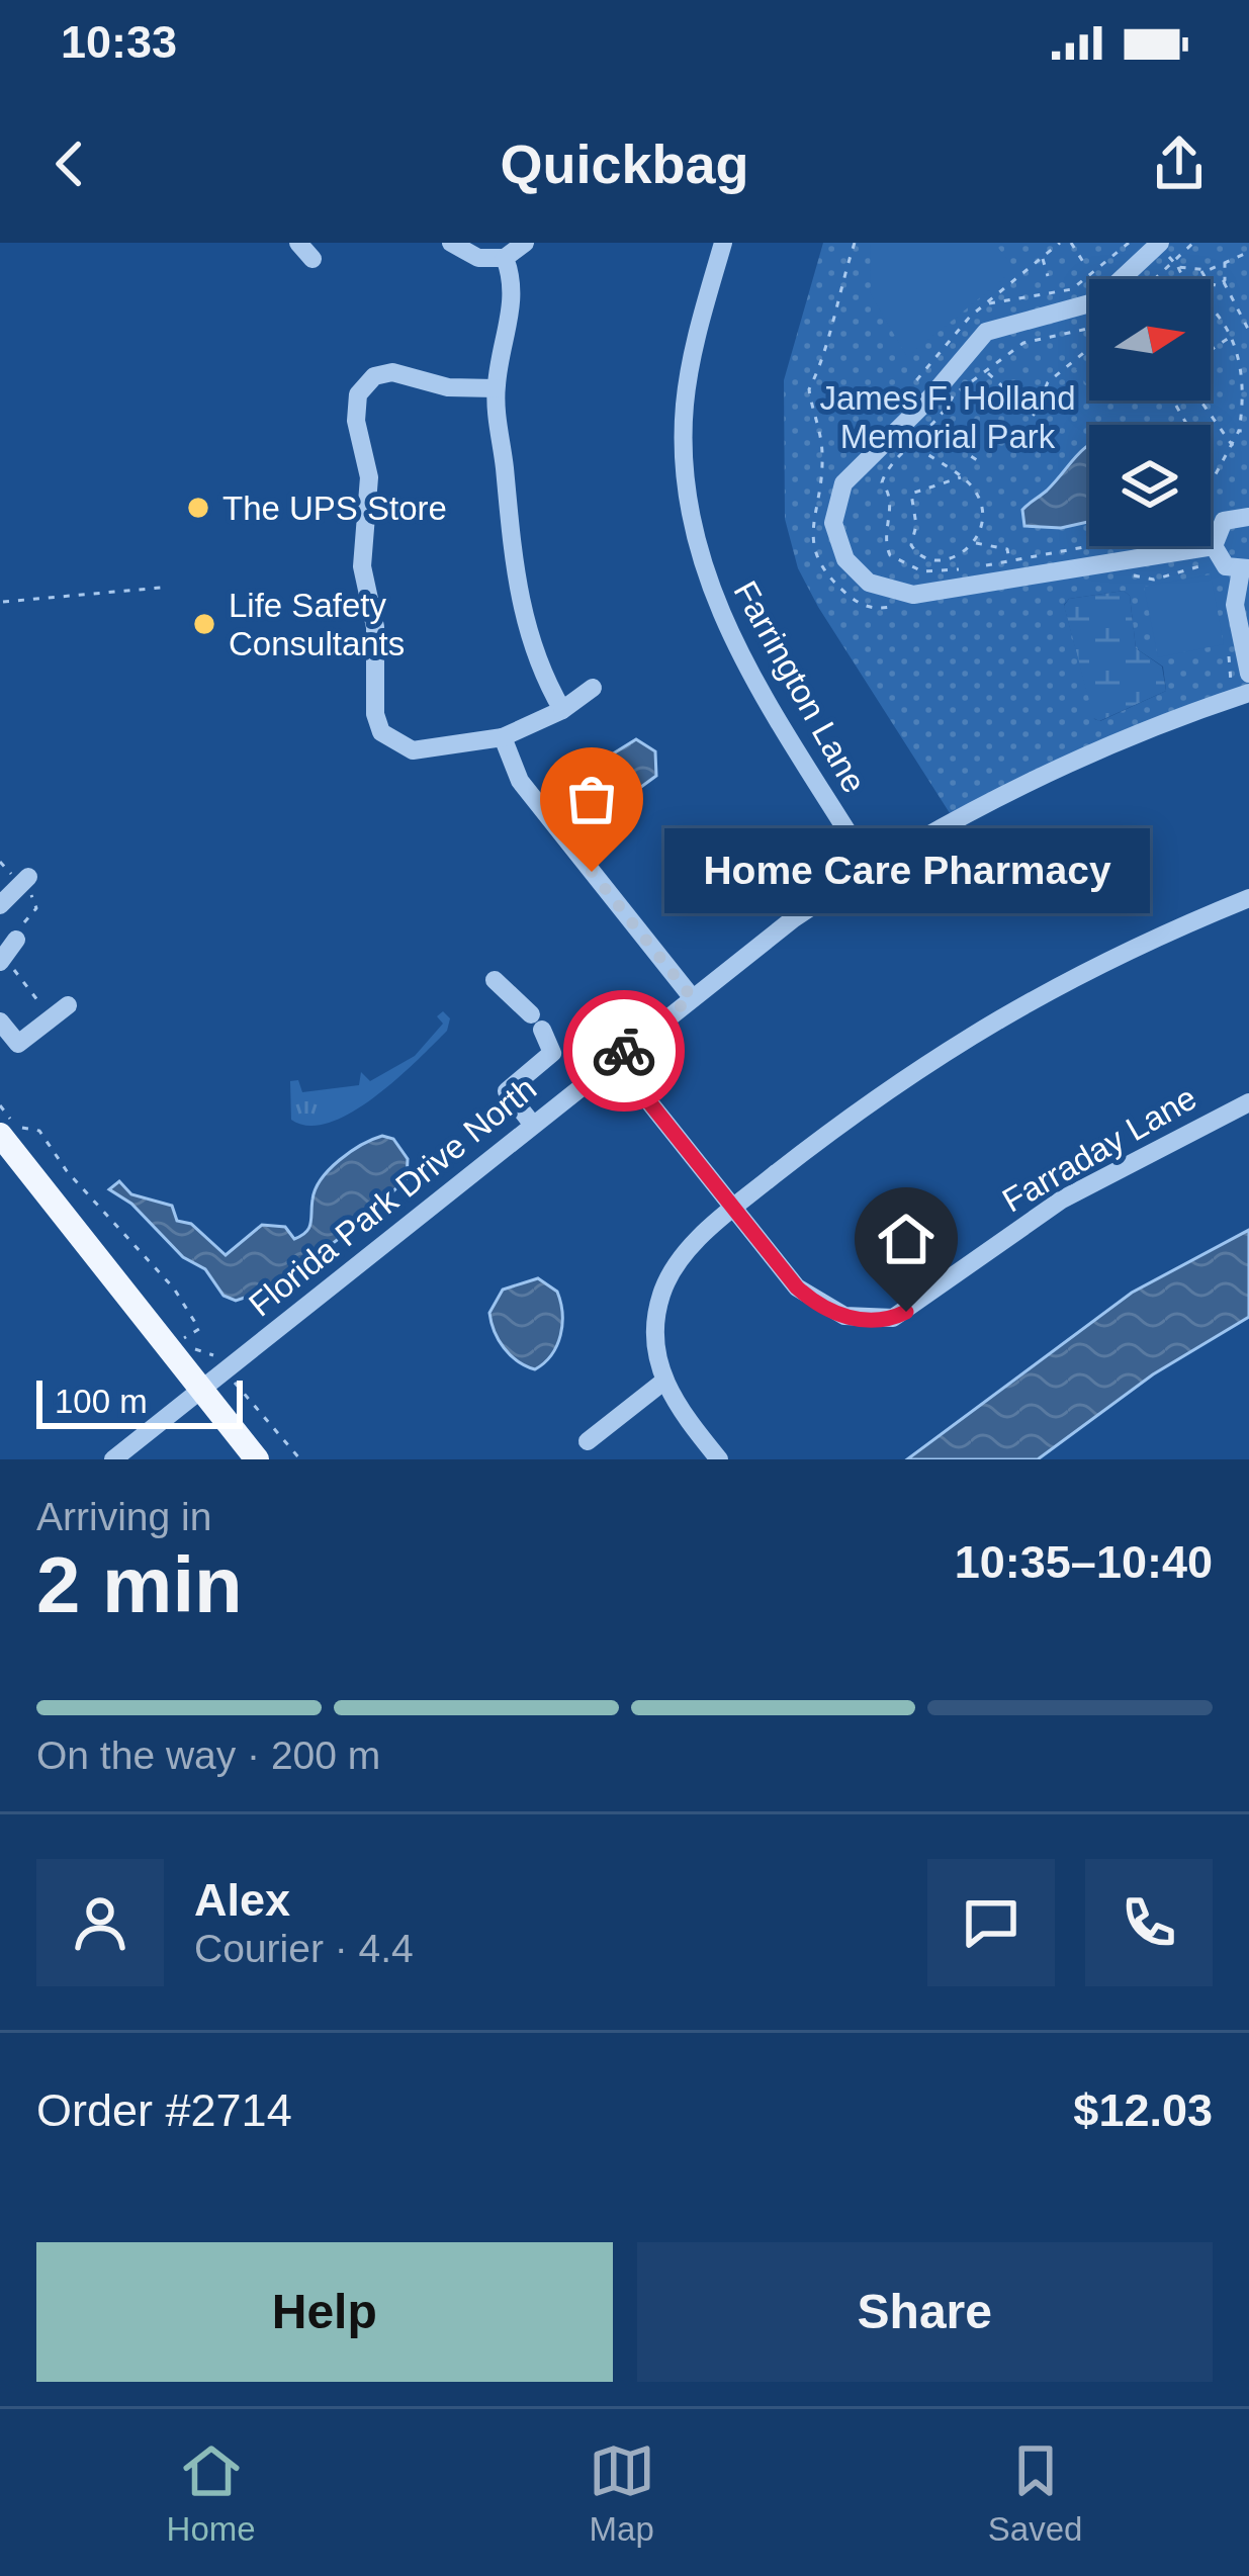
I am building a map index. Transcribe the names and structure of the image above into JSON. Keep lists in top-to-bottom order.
{
  "streets": {
    "street": ["Farrington Lane", "Farraday Lane", "Florida Park Drive North"]
  },
  "crossings": [
    ["Farrington Lane", "Florida Park Drive North"],
    ["Farraday Lane", "Florida Park Drive North"]
  ],
  "parks": ["James F. Holland Memorial Park"],
  "places": ["The UPS Store", "Life Safety Consultants", "Home Care Pharmacy"],
  "scale_bar": "100 m",
  "north": "right",
  "page": {
    "status": "10:33",
    "header": "Quickbag",
    "bubble": "Home Care Pharmacy",
    "scale": "100 m",
    "heading": ["2 min", "Arriving in", "10:35–10:40"],
    "panel": [
      "Alex",
      "Courier · 4.4",
      "Order #2714",
      "$12.03"
    ],
    "bar": "On the way · 200 m",
    "buttons": ["Help", "Share"],
    "tabs": ["Home", "Map", "Saved"]
  }
}
